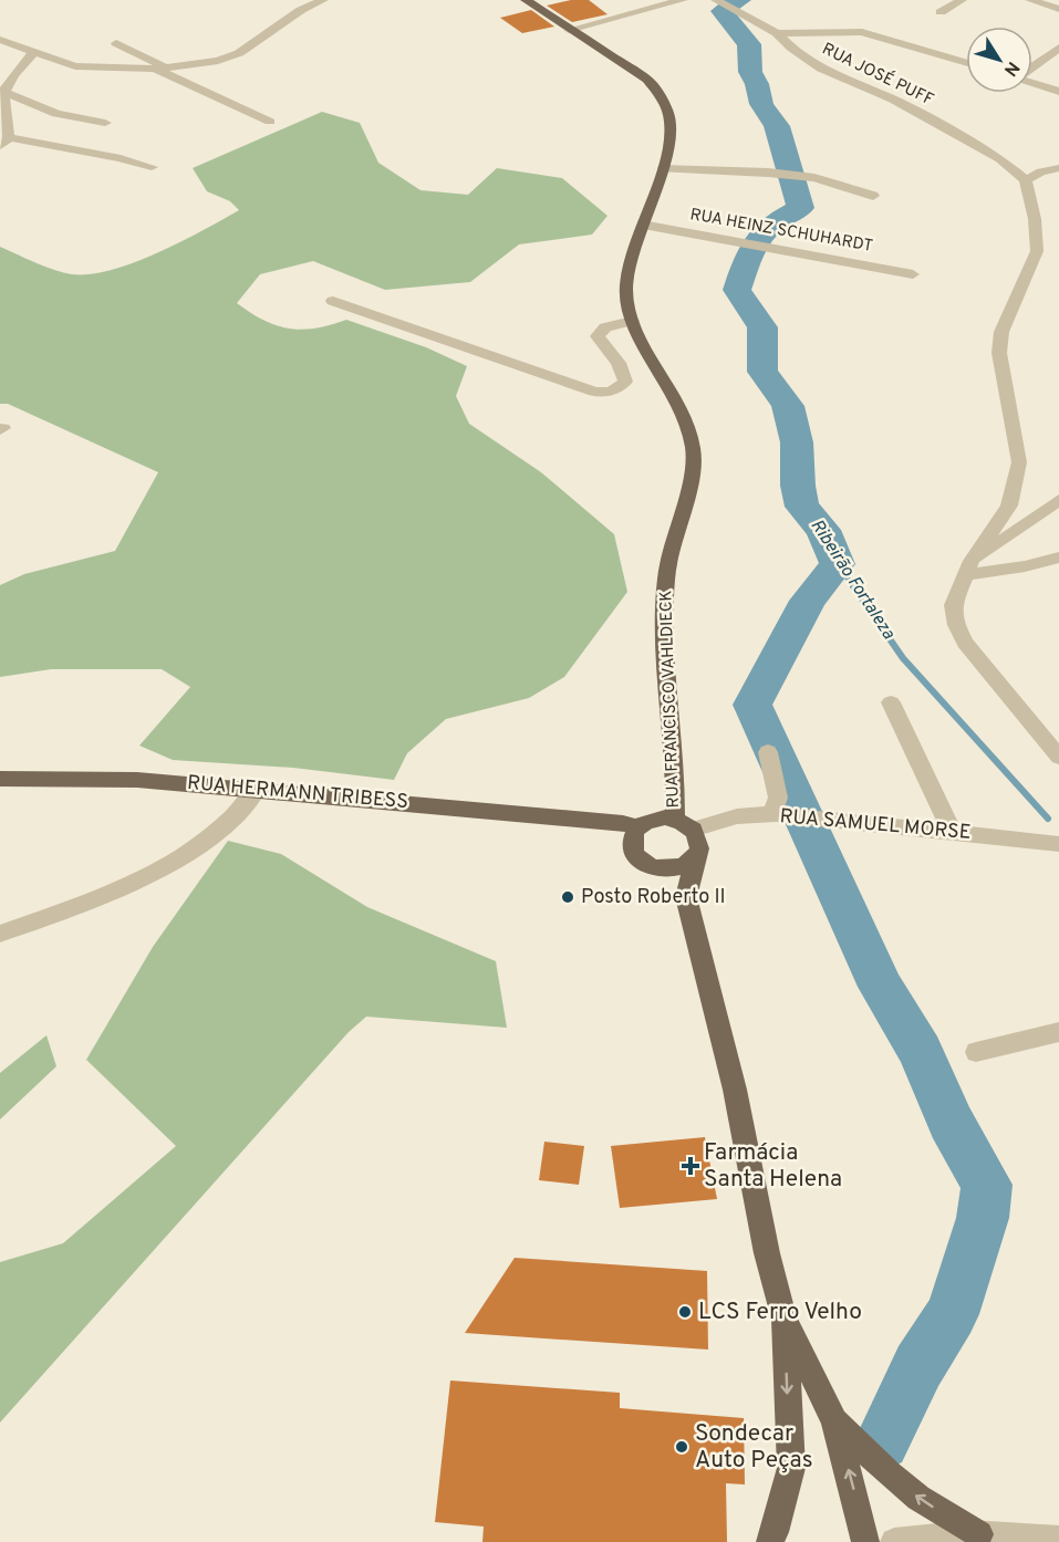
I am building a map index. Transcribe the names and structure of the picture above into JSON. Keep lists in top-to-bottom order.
{
  "streets": {
    "main road": ["RUA FRANCISCO VAHLDIECK", "RUA HERMANN TRIBESS"],
    "street": ["RUA JOSÉ PUFF", "RUA HEINZ SCHUHARDT", "RUA SAMUEL MORSE"]
  },
  "crossings": [
    ["RUA HEINZ SCHUHARDT", "RUA FRANCISCO VAHLDIECK"],
    ["RUA FRANCISCO VAHLDIECK", "RUA HERMANN TRIBESS"],
    ["RUA FRANCISCO VAHLDIECK", "RUA SAMUEL MORSE"],
    ["RUA HERMANN TRIBESS", "RUA SAMUEL MORSE"]
  ],
  "water": ["Ribeirão Fortaleza"],
  "places": {
    "other": ["Posto Roberto II", "LCS Ferro Velho", "Sondecar Auto Peças"],
    "health": ["Farmácia Santa Helena"]
  },
  "north": "bottom right"
}
